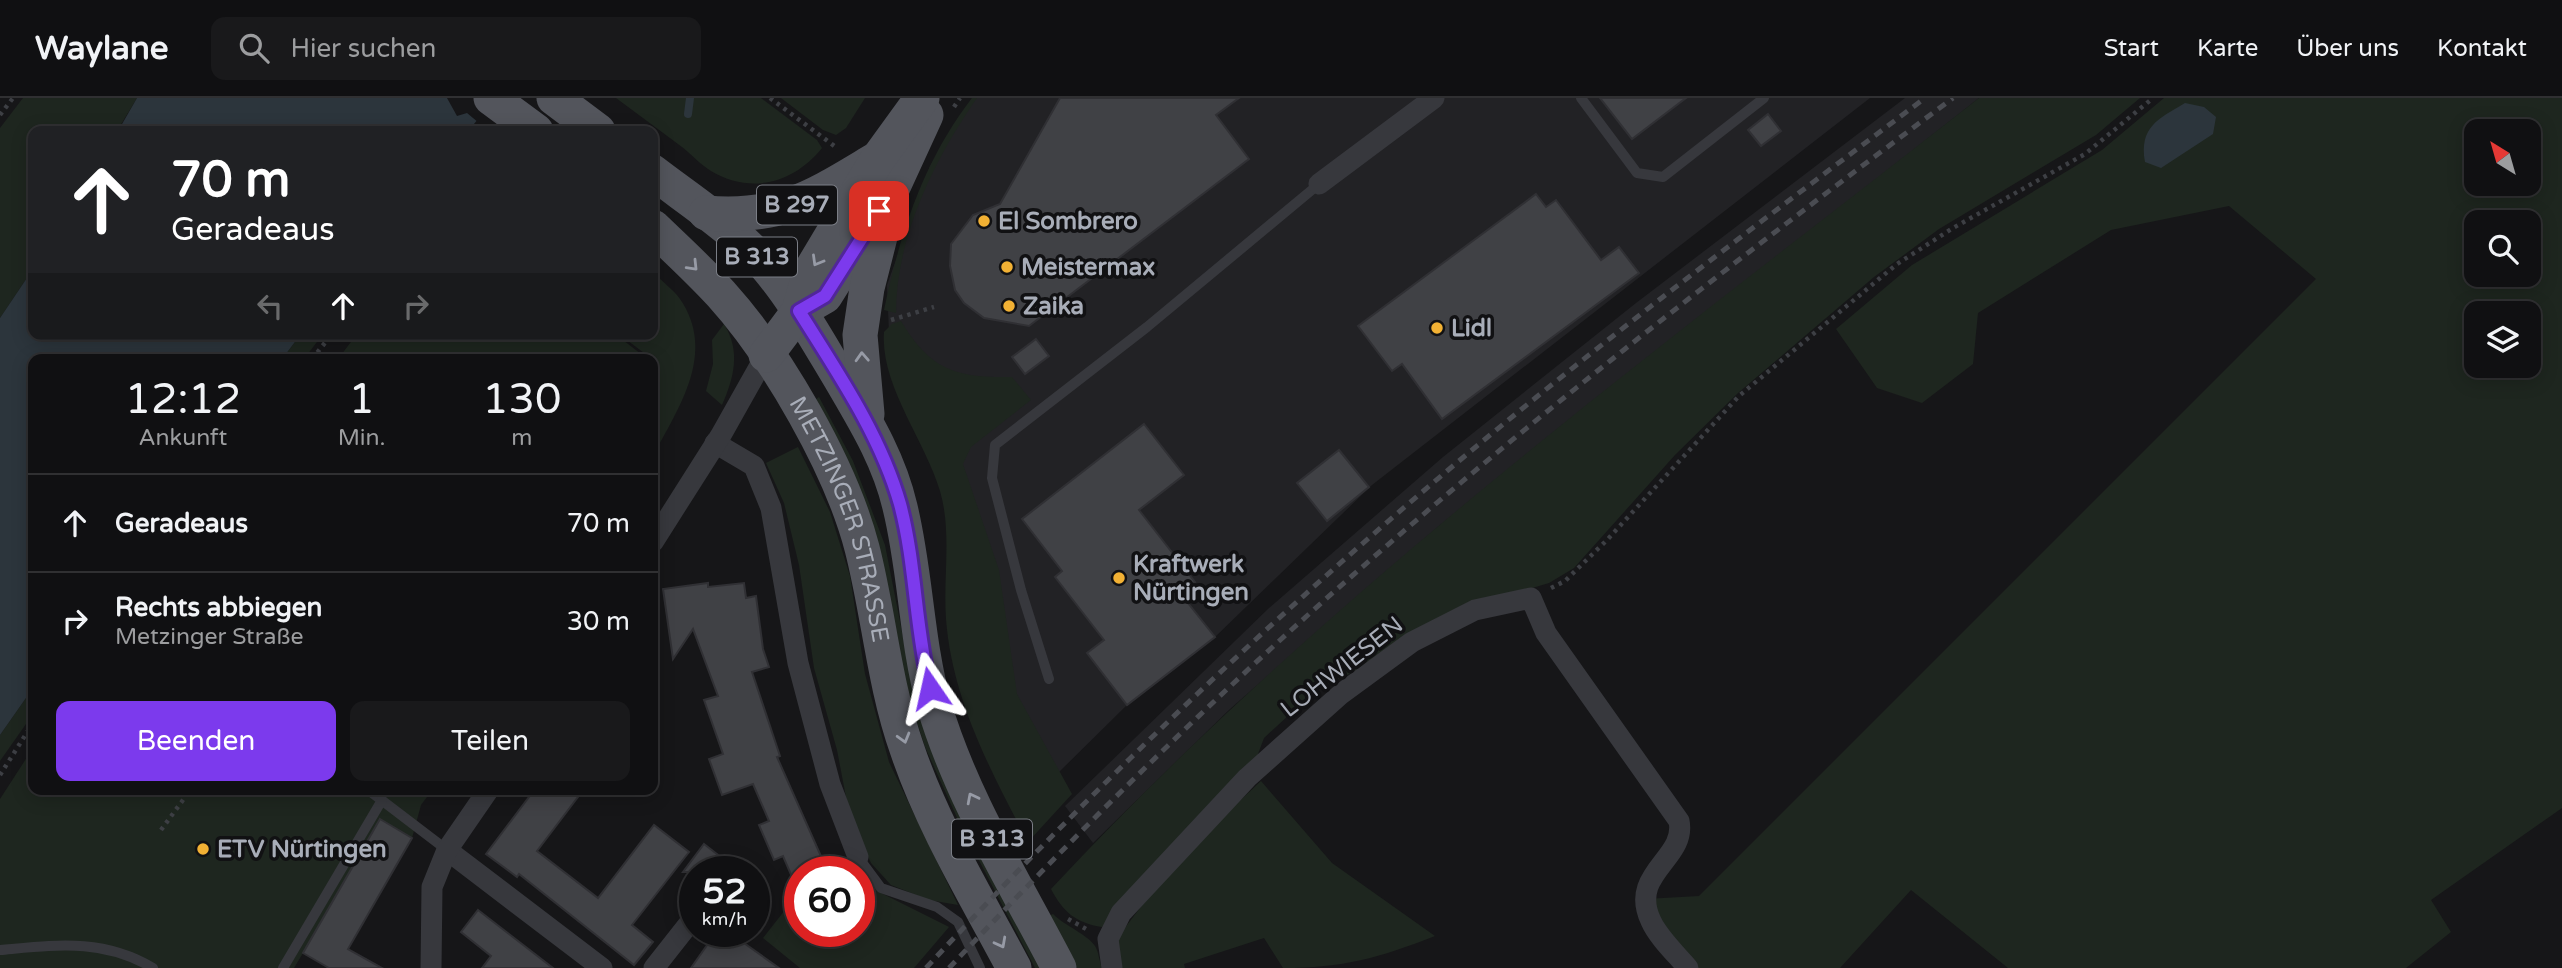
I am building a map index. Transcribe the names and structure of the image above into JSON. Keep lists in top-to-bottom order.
{
  "streets": {
    "main road": ["B 297", "B 313", "METZINGER STRASSE"],
    "street": ["LOHWIESEN"]
  },
  "crossings": [
    ["B 297", "B 313"],
    ["B 297", "METZINGER STRASSE"],
    ["B 313", "METZINGER STRASSE"]
  ],
  "places": [
    "El Sombrero",
    "Meistermax",
    "Zaika",
    "Lidl",
    "Kraftwerk Nürtingen",
    "ETV Nürtingen"
  ],
  "north": "top left",
  "page": {
    "header": "Waylane",
    "search": "Hier suchen",
    "nav": [
      "Start",
      "Karte",
      "Über uns",
      "Kontakt"
    ],
    "turn": ["70 m", "Geradeaus"],
    "eta": [
      "12:12",
      "Ankunft",
      "1",
      "Min.",
      "130",
      "m"
    ],
    "list": [
      {
        "name": "Geradeaus",
        "value": "70 m"
      },
      {
        "name": "Rechts abbiegen",
        "note": "Metzinger Straße",
        "value": "30 m"
      }
    ],
    "buttons": ["Beenden", "Teilen"],
    "speed": "52 km/h",
    "limit": "60"
  }
}
